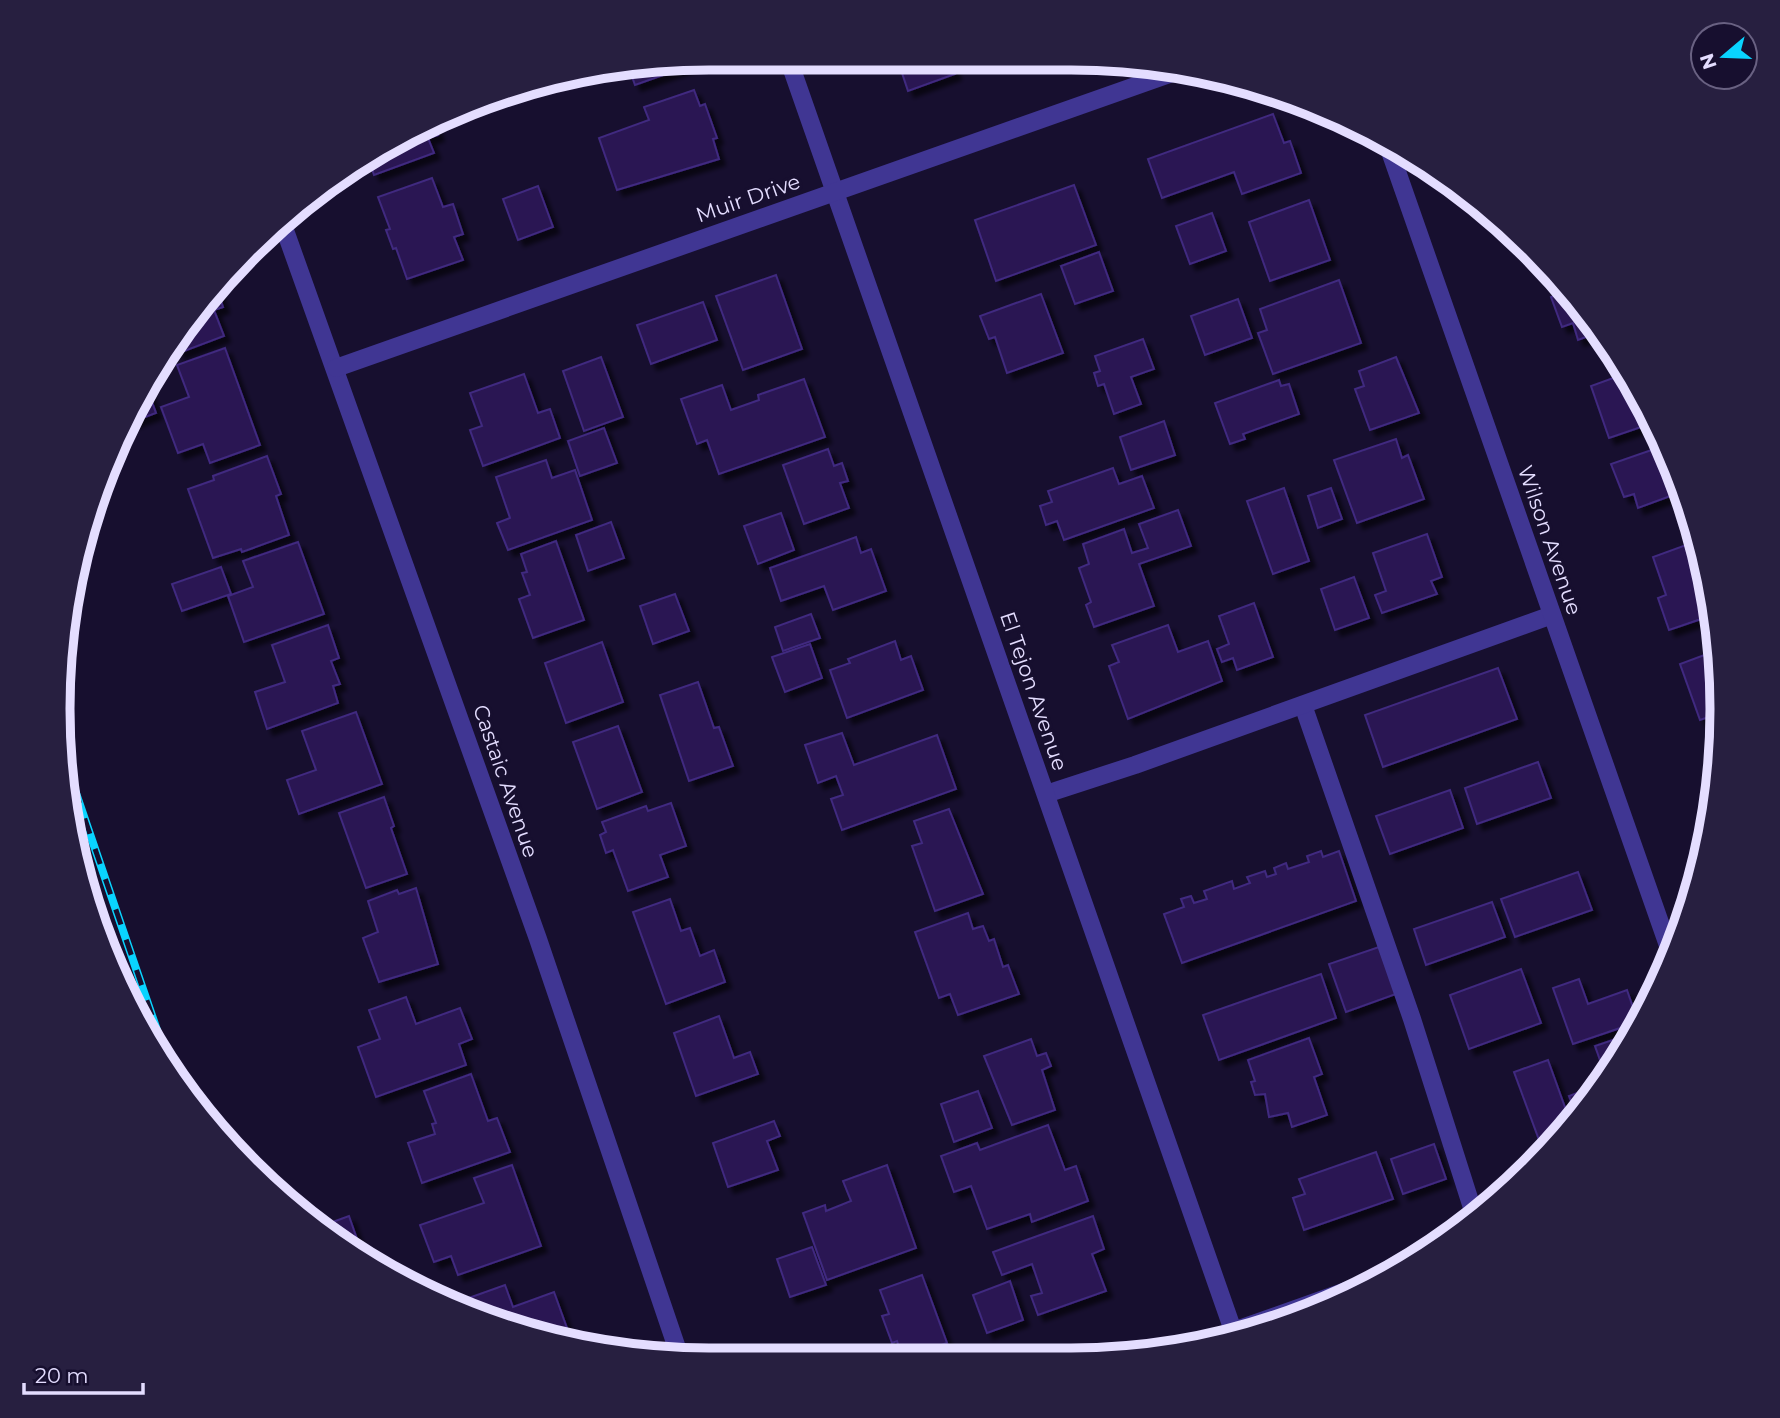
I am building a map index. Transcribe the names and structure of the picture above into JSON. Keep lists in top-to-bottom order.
{
  "streets": {
    "street": [
      "Muir Drive",
      "Wilson Avenue",
      "El Tejon Avenue",
      "Castaic Avenue"
    ]
  },
  "crossings": [
    ["Muir Drive", "El Tejon Avenue"],
    ["Muir Drive", "Castaic Avenue"]
  ],
  "scale_bar": "20 m",
  "north": "left"
}
